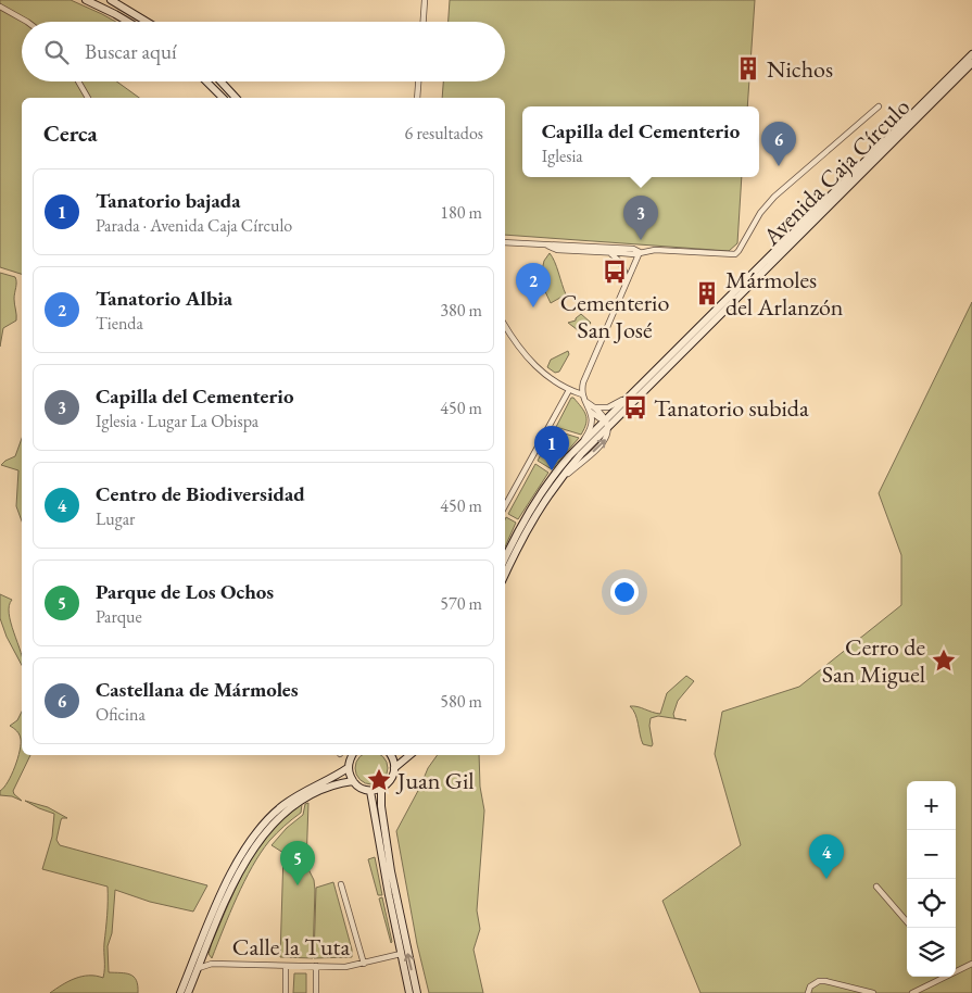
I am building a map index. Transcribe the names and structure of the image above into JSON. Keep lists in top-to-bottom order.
{
  "streets": {
    "main road": ["Avenida Caja Círculo"],
    "street": ["Calle la Tuta"]
  },
  "places": {
    "building": ["Nichos", "Mármoles del Arlanzón"],
    "bus stop": ["Cementerio San José", "Tanatorio subida"],
    "place": ["Cerro de San Miguel", "Juan Gil"]
  },
  "page": {
    "search": "Buscar aquí",
    "heading": ["Cerca", "6 resultados"],
    "popup": ["Capilla del Cementerio", "Iglesia"],
    "pins": [
      "6",
      "3",
      "2",
      "1",
      "4",
      "5"
    ],
    "list": [
      {
        "mark": "1",
        "name": "Tanatorio bajada",
        "note": "Parada · Avenida Caja Círculo",
        "value": "180 m"
      },
      {
        "mark": "2",
        "name": "Tanatorio Albia",
        "note": "Tienda",
        "value": "380 m"
      },
      {
        "mark": "3",
        "name": "Capilla del Cementerio",
        "note": "Iglesia · Lugar La Obispa",
        "value": "450 m"
      },
      {
        "mark": "4",
        "name": "Centro de Biodiversidad",
        "note": "Lugar",
        "value": "450 m"
      },
      {
        "mark": "5",
        "name": "Parque de Los Ochos",
        "note": "Parque",
        "value": "570 m"
      },
      {
        "mark": "6",
        "name": "Castellana de Mármoles",
        "note": "Oficina",
        "value": "580 m"
      }
    ],
    "map_buttons": ["+", "−"]
  }
}
